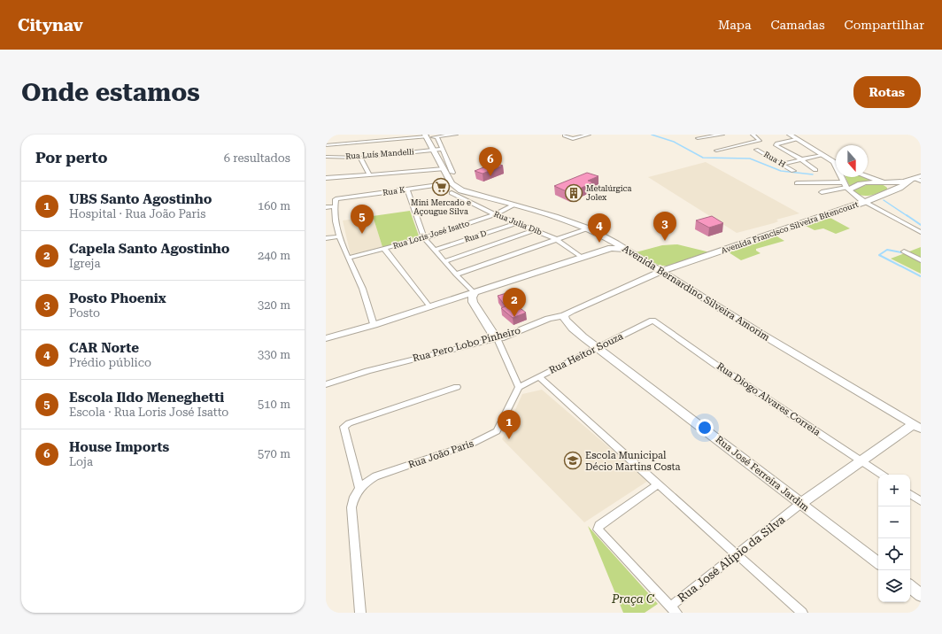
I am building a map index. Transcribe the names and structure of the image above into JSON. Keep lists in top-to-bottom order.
{
  "streets": {
    "main road": [
      "Avenida Francisco Silveira Bitencourt",
      "Avenida Bernardino Silveira Amorim",
      "Rua Pero Lobo Pinheiro",
      "Rua José Ferreira Jardim",
      "Rua José Alípio da Silva"
    ],
    "street": [
      "Rua Luís Mandelli",
      "Rua H",
      "Rua K",
      "Rua Julia Dib",
      "Rua Loris José Isatto",
      "Rua D",
      "Rua Heitor Souza",
      "Rua Diogo Alvares Correia",
      "Rua João Paris"
    ]
  },
  "crossings": [
    ["Rua K", "Avenida Bernardino Silveira Amorim"],
    ["Rua Julia Dib", "Rua Loris José Isatto"],
    ["Rua Julia Dib", "Rua D"],
    ["Avenida Francisco Silveira Bitencourt", "Avenida Bernardino Silveira Amorim"],
    ["Rua Loris José Isatto", "Avenida Bernardino Silveira Amorim"],
    ["Avenida Bernardino Silveira Amorim", "Rua José Alípio da Silva"],
    ["Rua Pero Lobo Pinheiro", "Rua José Ferreira Jardim"],
    ["Rua Heitor Souza", "Rua Diogo Alvares Correia"],
    ["Rua Heitor Souza", "Rua João Paris"],
    ["Rua Heitor Souza", "Rua José Ferreira Jardim"],
    ["Rua Diogo Alvares Correia", "Rua José Alípio da Silva"],
    ["Rua José Ferreira Jardim", "Rua José Alípio da Silva"]
  ],
  "parks": ["Praça C"],
  "places": {
    "supermarket": ["Mini Mercado e Açougue Silva"],
    "building": ["Metalúrgica Jolex"],
    "school or university": ["Escola Municipal Décio Martins Costa"]
  },
  "north": "bottom",
  "page": {
    "header": "Citynav",
    "nav": ["Mapa", "Camadas", "Compartilhar"],
    "buttons": "Rotas",
    "title": "Onde estamos",
    "heading": ["Por perto", "6 resultados"],
    "pins": [
      "6",
      "5",
      "3",
      "4",
      "2",
      "1"
    ],
    "list": [
      {
        "mark": "1",
        "name": "UBS Santo Agostinho",
        "note": "Hospital · Rua João Paris",
        "value": "160 m"
      },
      {
        "mark": "2",
        "name": "Capela Santo Agostinho",
        "note": "Igreja",
        "value": "240 m"
      },
      {
        "mark": "3",
        "name": "Posto Phoenix",
        "note": "Posto",
        "value": "320 m"
      },
      {
        "mark": "4",
        "name": "CAR Norte",
        "note": "Prédio público",
        "value": "330 m"
      },
      {
        "mark": "5",
        "name": "Escola Ildo Meneghetti",
        "note": "Escola · Rua Loris José Isatto",
        "value": "510 m"
      },
      {
        "mark": "6",
        "name": "House Imports",
        "note": "Loja",
        "value": "570 m"
      }
    ],
    "map_buttons": ["+", "−"]
  }
}
